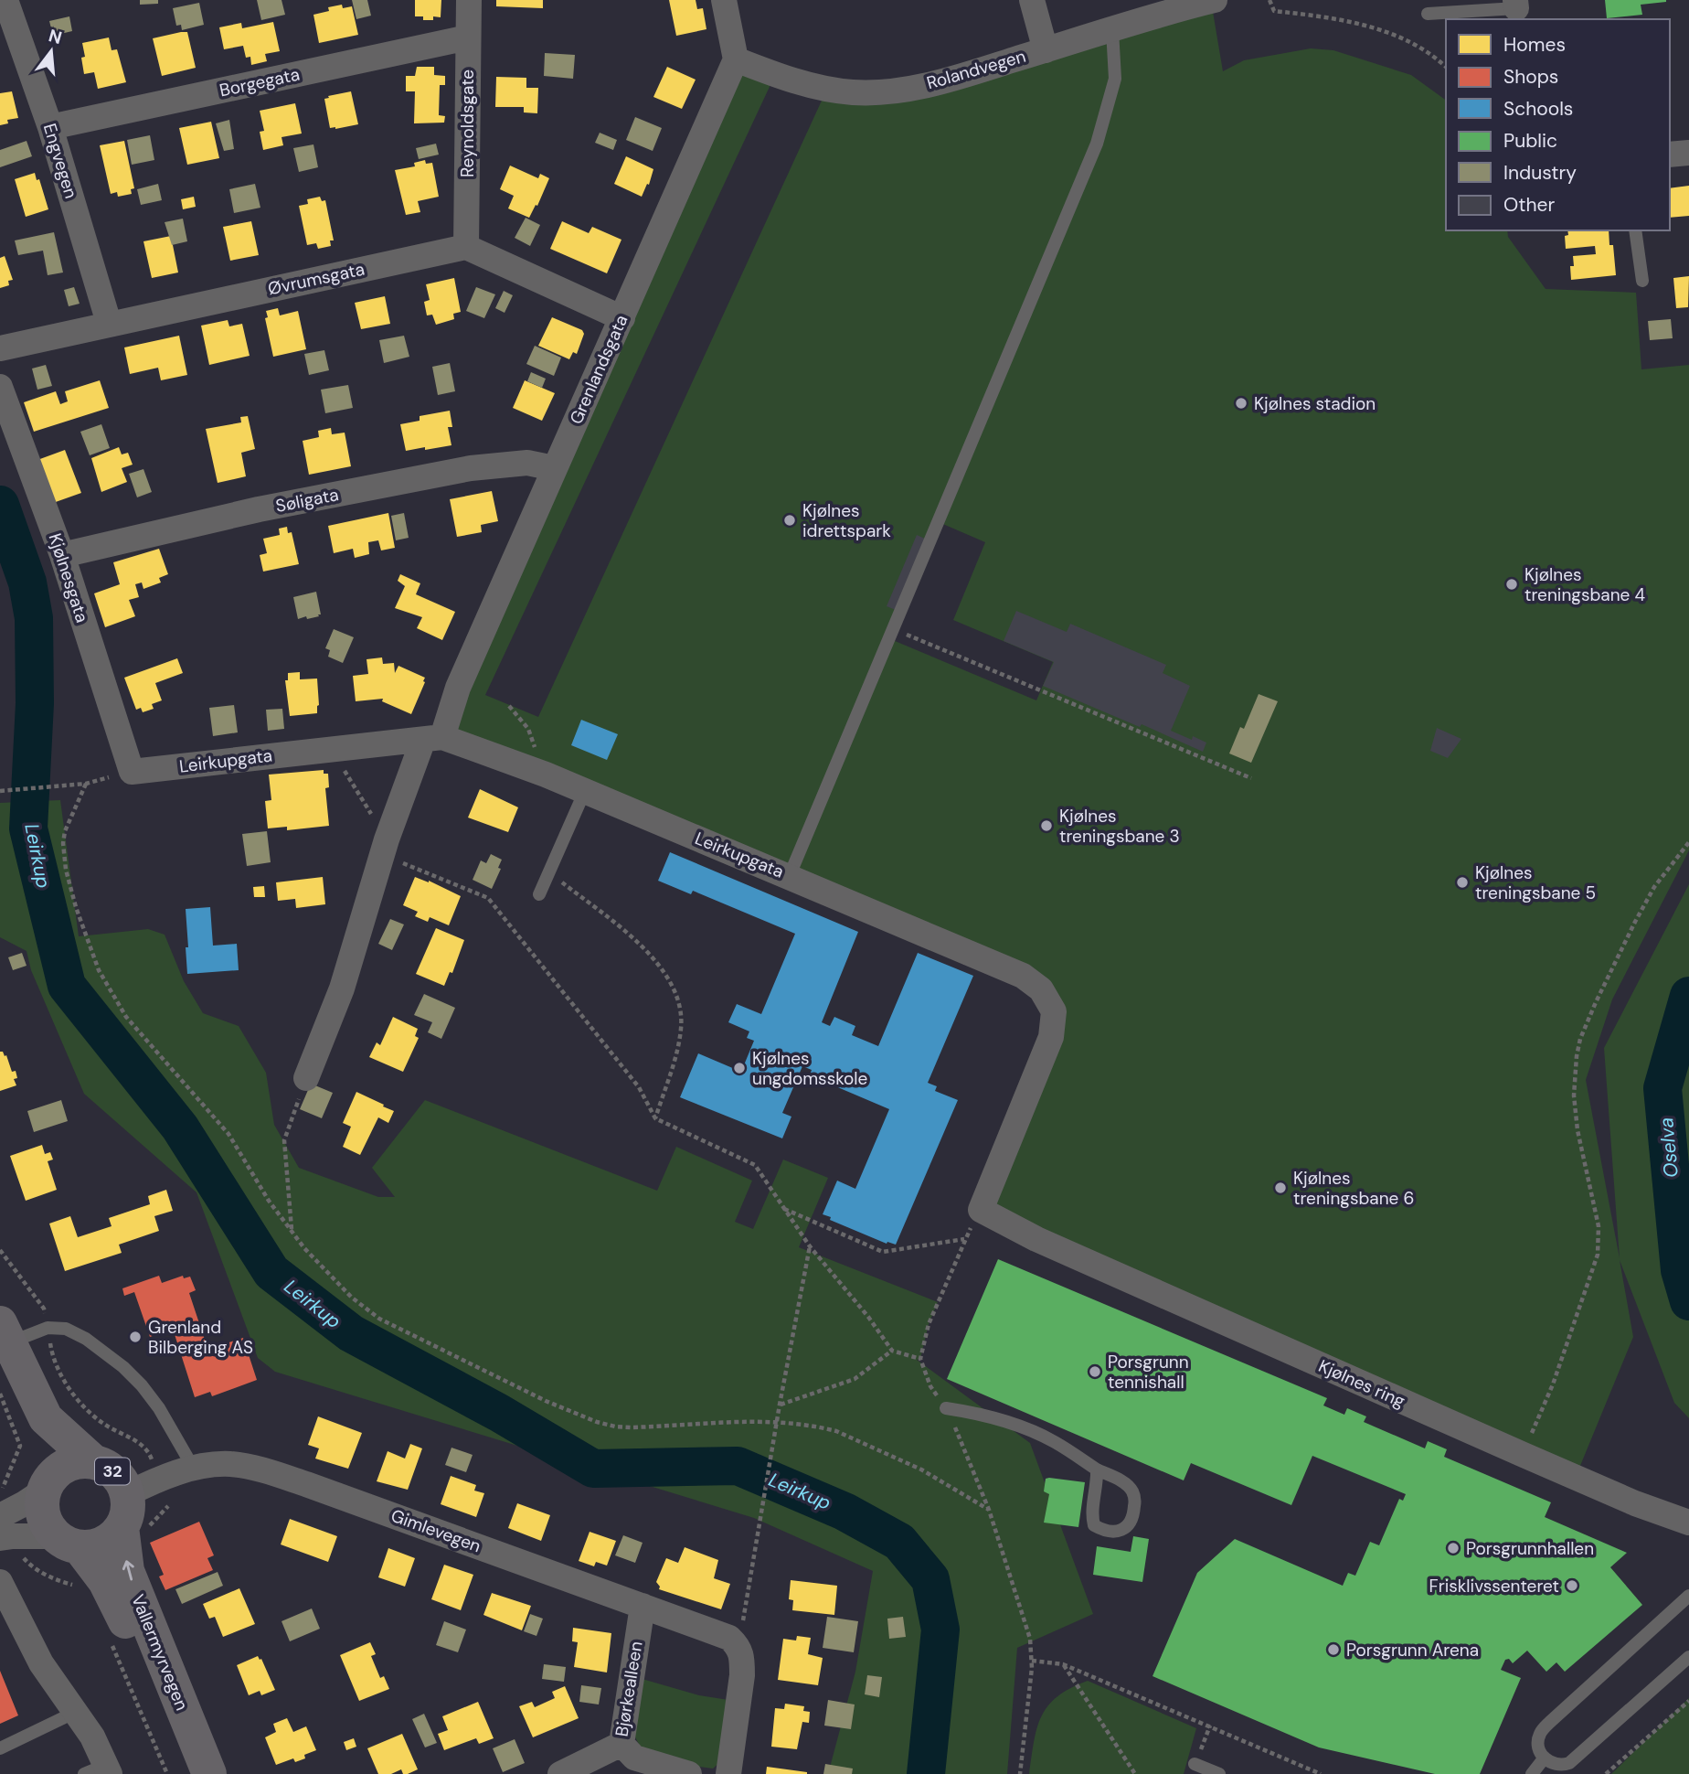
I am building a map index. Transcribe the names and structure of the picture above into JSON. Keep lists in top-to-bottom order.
{
  "streets": {
    "main road": ["32", "Vallermyrvegen"],
    "street": [
      "Rolandvegen",
      "Borgegata",
      "Reynoldsgate",
      "Engvegen",
      "Øvrumsgata",
      "Grenlandsgata",
      "Søligata",
      "Kjølnesgata",
      "Leirkupgata",
      "Kjølnes ring",
      "Gimlevegen",
      "Bjørkealleen"
    ]
  },
  "crossings": [
    ["Rolandvegen", "Grenlandsgata"],
    ["Borgegata", "Reynoldsgate"],
    ["Borgegata", "Engvegen"],
    ["Reynoldsgate", "Øvrumsgata"],
    ["Engvegen", "Øvrumsgata"],
    ["Grenlandsgata", "Søligata"],
    ["Grenlandsgata", "Leirkupgata"],
    ["Søligata", "Kjølnesgata"],
    ["Kjølnesgata", "Leirkupgata"],
    ["Leirkupgata", "Kjølnes ring"],
    ["32", "Gimlevegen"],
    ["32", "Vallermyrvegen"],
    ["Gimlevegen", "Vallermyrvegen"],
    ["Gimlevegen", "Bjørkealleen"]
  ],
  "water": ["Leirkup", "Oselva"],
  "places": [
    "Kjølnes stadion",
    "Kjølnes idrettspark",
    "Kjølnes treningsbane 4",
    "Kjølnes treningsbane 3",
    "Kjølnes treningsbane 5",
    "Kjølnes ungdomsskole",
    "Kjølnes treningsbane 6",
    "Grenland Bilberging AS",
    "Porsgrunn tennishall",
    "Porsgrunnhallen",
    "Frisklivssenteret",
    "Porsgrunn Arena"
  ],
  "legend": [
    "Homes",
    "Shops",
    "Schools",
    "Public",
    "Industry",
    "Other"
  ],
  "north": "top"
}
